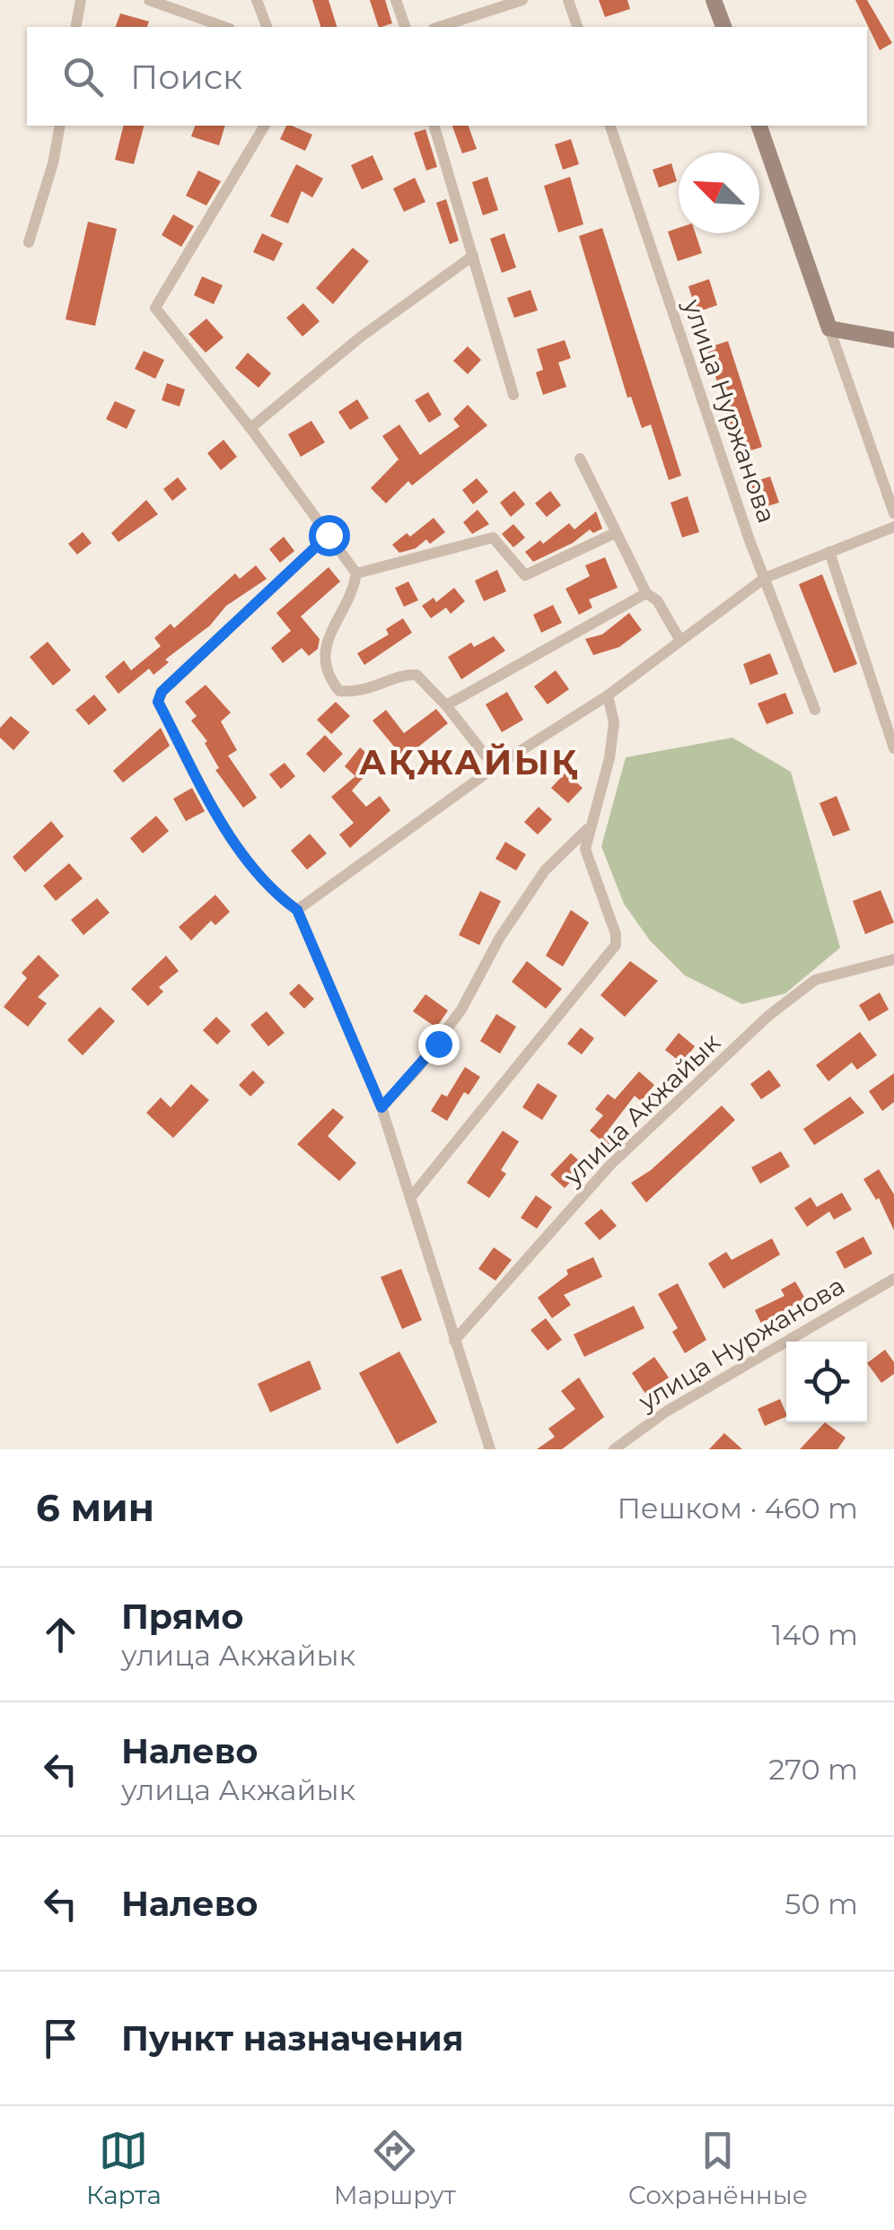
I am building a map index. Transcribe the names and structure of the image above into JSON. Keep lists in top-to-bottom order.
{
  "streets": {
    "street": ["улица Нуржанова", "улица Акжайык"]
  },
  "districts": ["АҚЖАЙЫҚ"],
  "north": "top left",
  "page": {
    "search": "Поиск",
    "heading": ["6 мин", "Пешком · 460 m"],
    "list": [
      ["Прямо", "улица Акжайык", "140 m"],
      ["Налево", "улица Акжайык", "270 m"],
      ["Налево", "50 m"],
      "Пункт назначения"
    ],
    "nav": ["Карта", "Маршрут", "Сохранённые"]
  }
}
